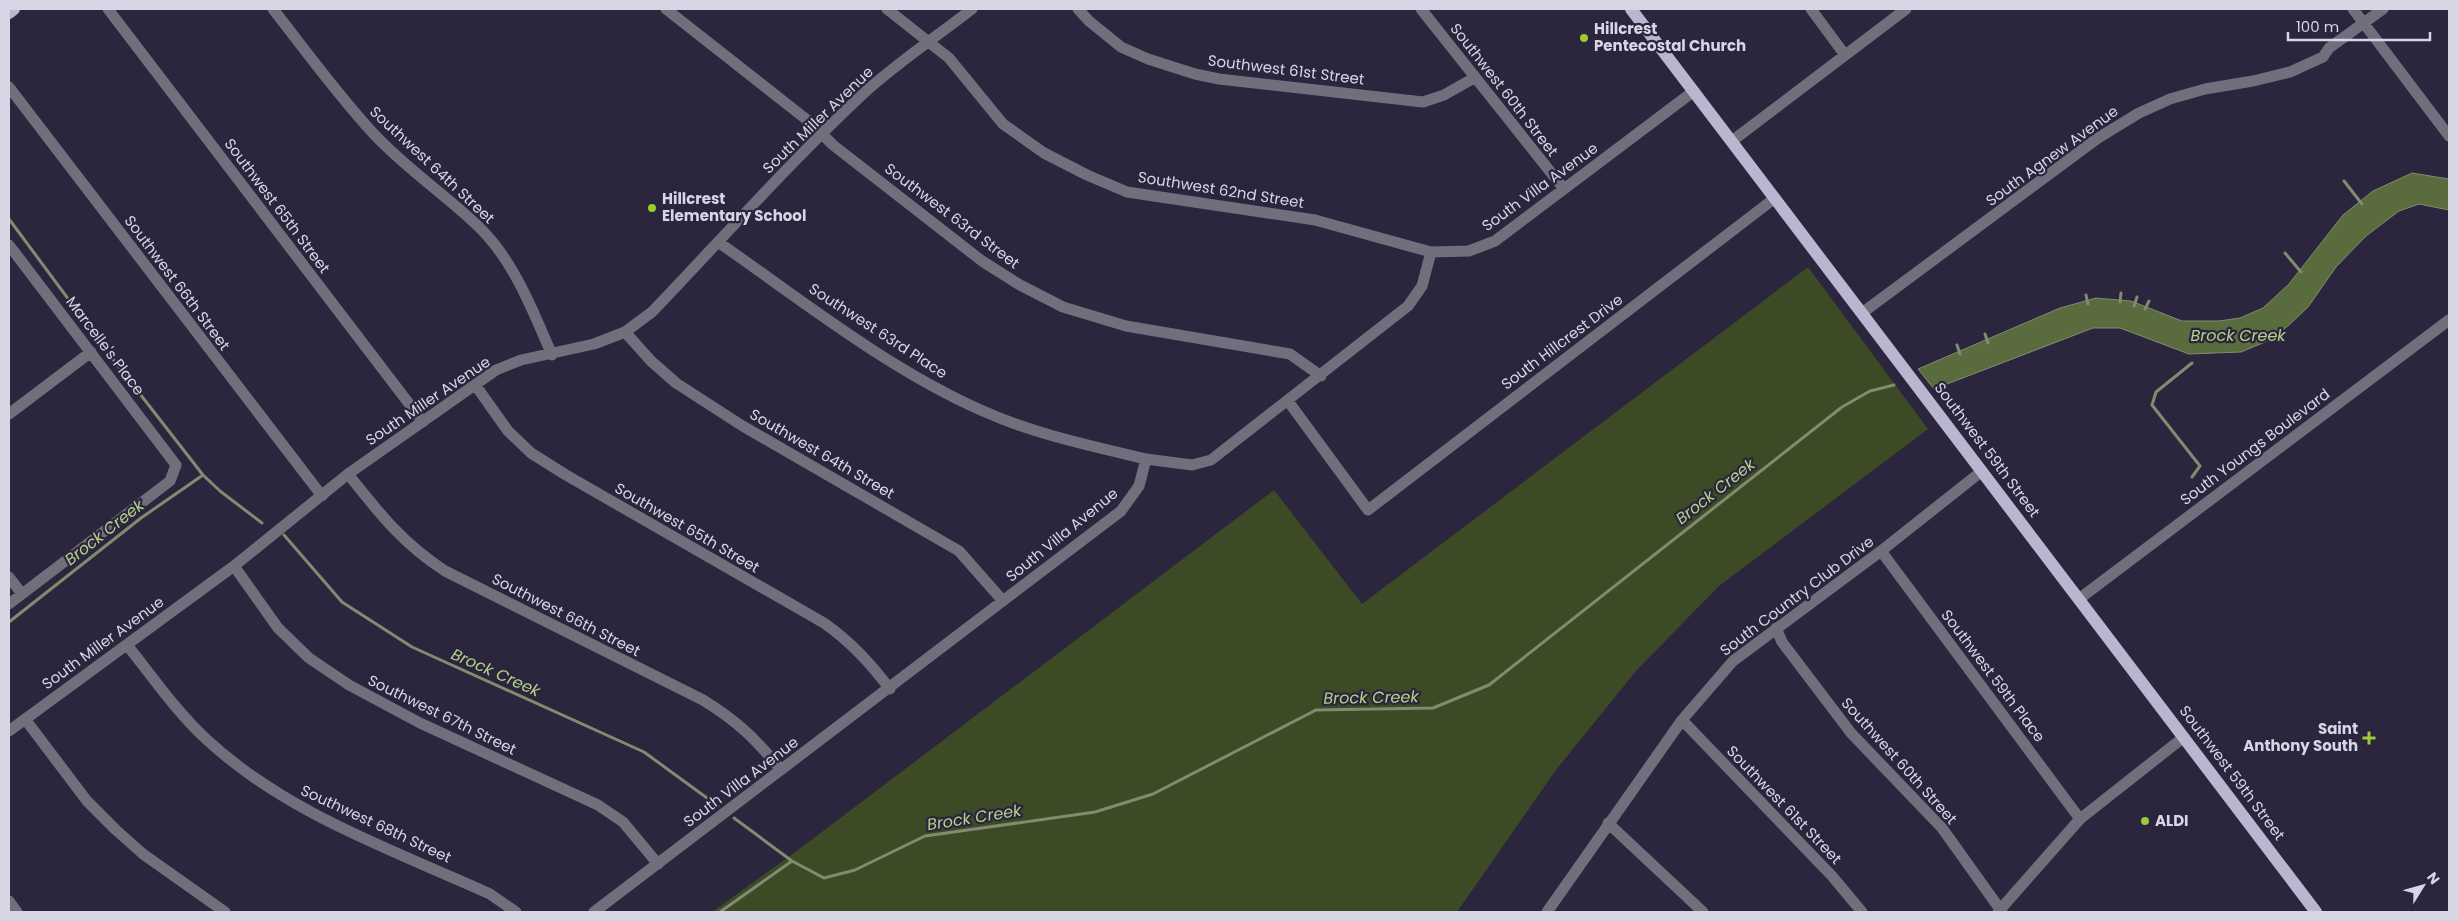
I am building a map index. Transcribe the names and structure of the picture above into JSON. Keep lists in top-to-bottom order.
{
  "streets": {
    "main road": ["Southwest 59th Street"],
    "street": [
      "Southwest 61st Street",
      "Southwest 60th Street",
      "South Miller Avenue",
      "South Agnew Avenue",
      "Southwest 64th Street",
      "South Villa Avenue",
      "Southwest 62nd Street",
      "Southwest 65th Street",
      "Southwest 63rd Street",
      "Southwest 66th Street",
      "Southwest 63rd Place",
      "South Hillcrest Drive",
      "Marcelle's Place",
      "South Youngs Boulevard",
      "South Country Club Drive",
      "Southwest 59th Place",
      "Southwest 67th Street",
      "Southwest 68th Street"
    ]
  },
  "crossings": [
    ["Southwest 61st Street", "Southwest 60th Street"],
    ["Southwest 61st Street", "South Country Club Drive"],
    ["Southwest 60th Street", "South Villa Avenue"],
    ["Southwest 60th Street", "South Country Club Drive"],
    ["South Miller Avenue", "Southwest 64th Street"],
    ["South Miller Avenue", "Southwest 62nd Street"],
    ["South Miller Avenue", "Southwest 65th Street"],
    ["South Miller Avenue", "Southwest 63rd Street"],
    ["South Miller Avenue", "Southwest 66th Street"],
    ["South Miller Avenue", "Southwest 63rd Place"],
    ["South Miller Avenue", "Southwest 67th Street"],
    ["South Miller Avenue", "Southwest 68th Street"],
    ["South Agnew Avenue", "Southwest 59th Street"],
    ["Southwest 64th Street", "South Villa Avenue"],
    ["South Villa Avenue", "Southwest 62nd Street"],
    ["South Villa Avenue", "Southwest 65th Street"],
    ["South Villa Avenue", "Southwest 66th Street"],
    ["South Villa Avenue", "Southwest 63rd Place"],
    ["South Villa Avenue", "Southwest 59th Street"],
    ["South Villa Avenue", "Southwest 67th Street"],
    ["South Hillcrest Drive", "Southwest 59th Street"],
    ["South Youngs Boulevard", "Southwest 59th Street"],
    ["Southwest 59th Street", "South Country Club Drive"],
    ["South Country Club Drive", "Southwest 59th Place"]
  ],
  "water": ["Brock Creek"],
  "places": {
    "other": ["Hillcrest Pentecostal Church", "Hillcrest Elementary School", "ALDI"],
    "health": ["Saint Anthony South"]
  },
  "scale_bar": "100 m",
  "north": "top right"
}
